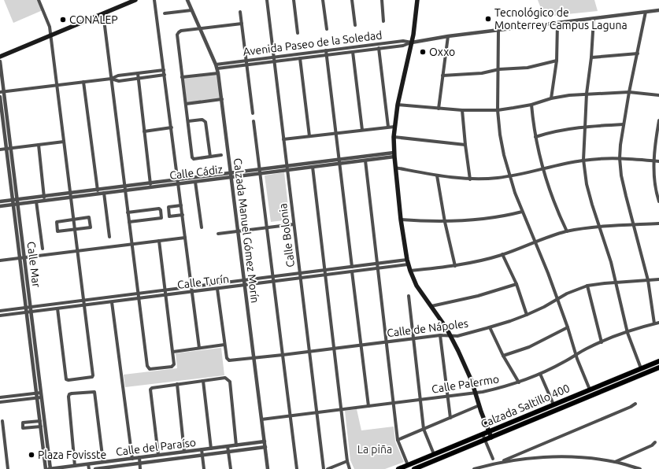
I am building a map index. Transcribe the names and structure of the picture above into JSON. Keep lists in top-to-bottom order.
{
  "streets": {
    "main road": ["Calzada Saltillo 400"],
    "street": [
      "Avenida Paseo de la Soledad",
      "Calle Cádiz",
      "Calzada Manuel Gómez Morín",
      "Calle Bolonia",
      "Calle Mar",
      "Calle Turín",
      "Calle de Nápoles",
      "Calle Palermo",
      "Calle del Paraíso"
    ]
  },
  "crossings": [
    ["Avenida Paseo de la Soledad", "Calzada Manuel Gómez Morín"],
    ["Avenida Paseo de la Soledad", "Calle Bolonia"],
    ["Calle Cádiz", "Calzada Manuel Gómez Morín"],
    ["Calle Cádiz", "Calle Bolonia"],
    ["Calle Cádiz", "Calle Mar"],
    ["Calzada Manuel Gómez Morín", "Calle Turín"],
    ["Calzada Manuel Gómez Morín", "Calle de Nápoles"],
    ["Calzada Manuel Gómez Morín", "Calle Palermo"],
    ["Calzada Manuel Gómez Morín", "Calle del Paraíso"],
    ["Calle Bolonia", "Calle Turín"],
    ["Calle Bolonia", "Calle de Nápoles"],
    ["Calle Bolonia", "Calle Palermo"],
    ["Calle Mar", "Calle Turín"],
    ["Calle Mar", "Calle del Paraíso"]
  ],
  "parks": ["La piña"],
  "places": [
    "Tecnológico de Monterrey Campus Laguna",
    "CONALEP",
    "Oxxo",
    "Plaza Fovisste"
  ]
}
